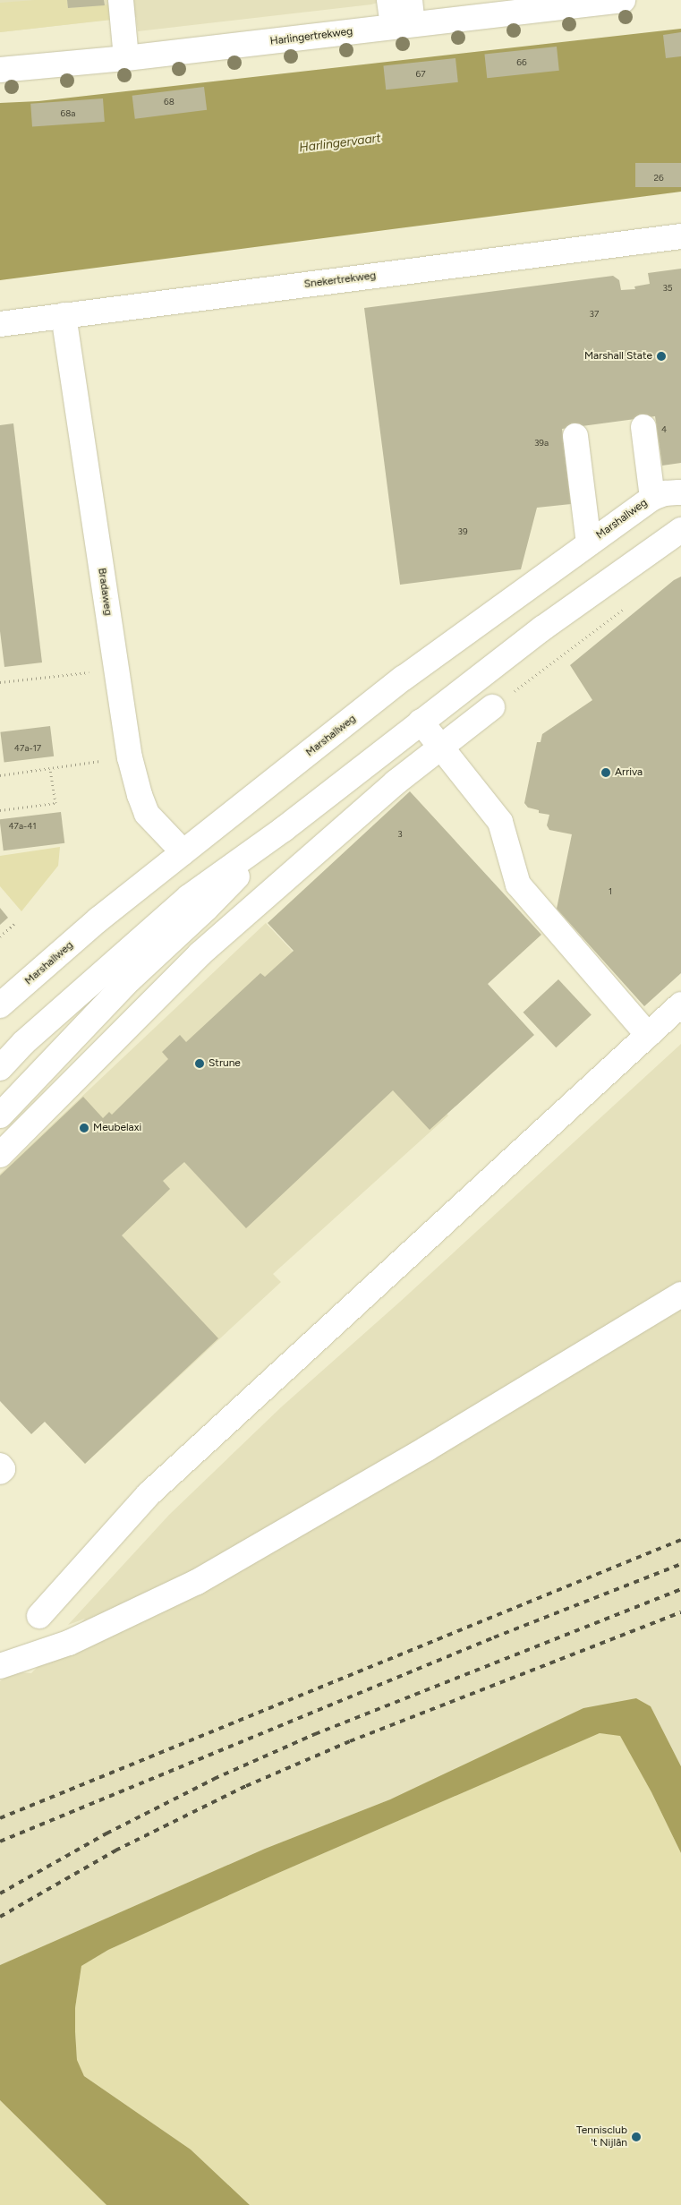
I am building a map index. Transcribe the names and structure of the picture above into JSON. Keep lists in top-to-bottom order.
{
  "streets": {
    "street": [
      "Harlingertrekweg",
      "Snekertrekweg",
      "Marshallweg",
      "Bradaweg"
    ]
  },
  "crossings": [
    ["Snekertrekweg", "Bradaweg"],
    ["Marshallweg", "Bradaweg"]
  ],
  "water": ["Harlingervaart"],
  "places": [
    "Marshall State",
    "Arriva",
    "Strune",
    "Meubelaxi",
    "Tennisclub 't Nijlân"
  ],
  "house_numbers": [
    "66",
    "67",
    "68",
    "68a",
    "26",
    "35",
    "37",
    "4",
    "39a",
    "39",
    "47a-17",
    "47a-41",
    "3",
    "1"
  ]
}
